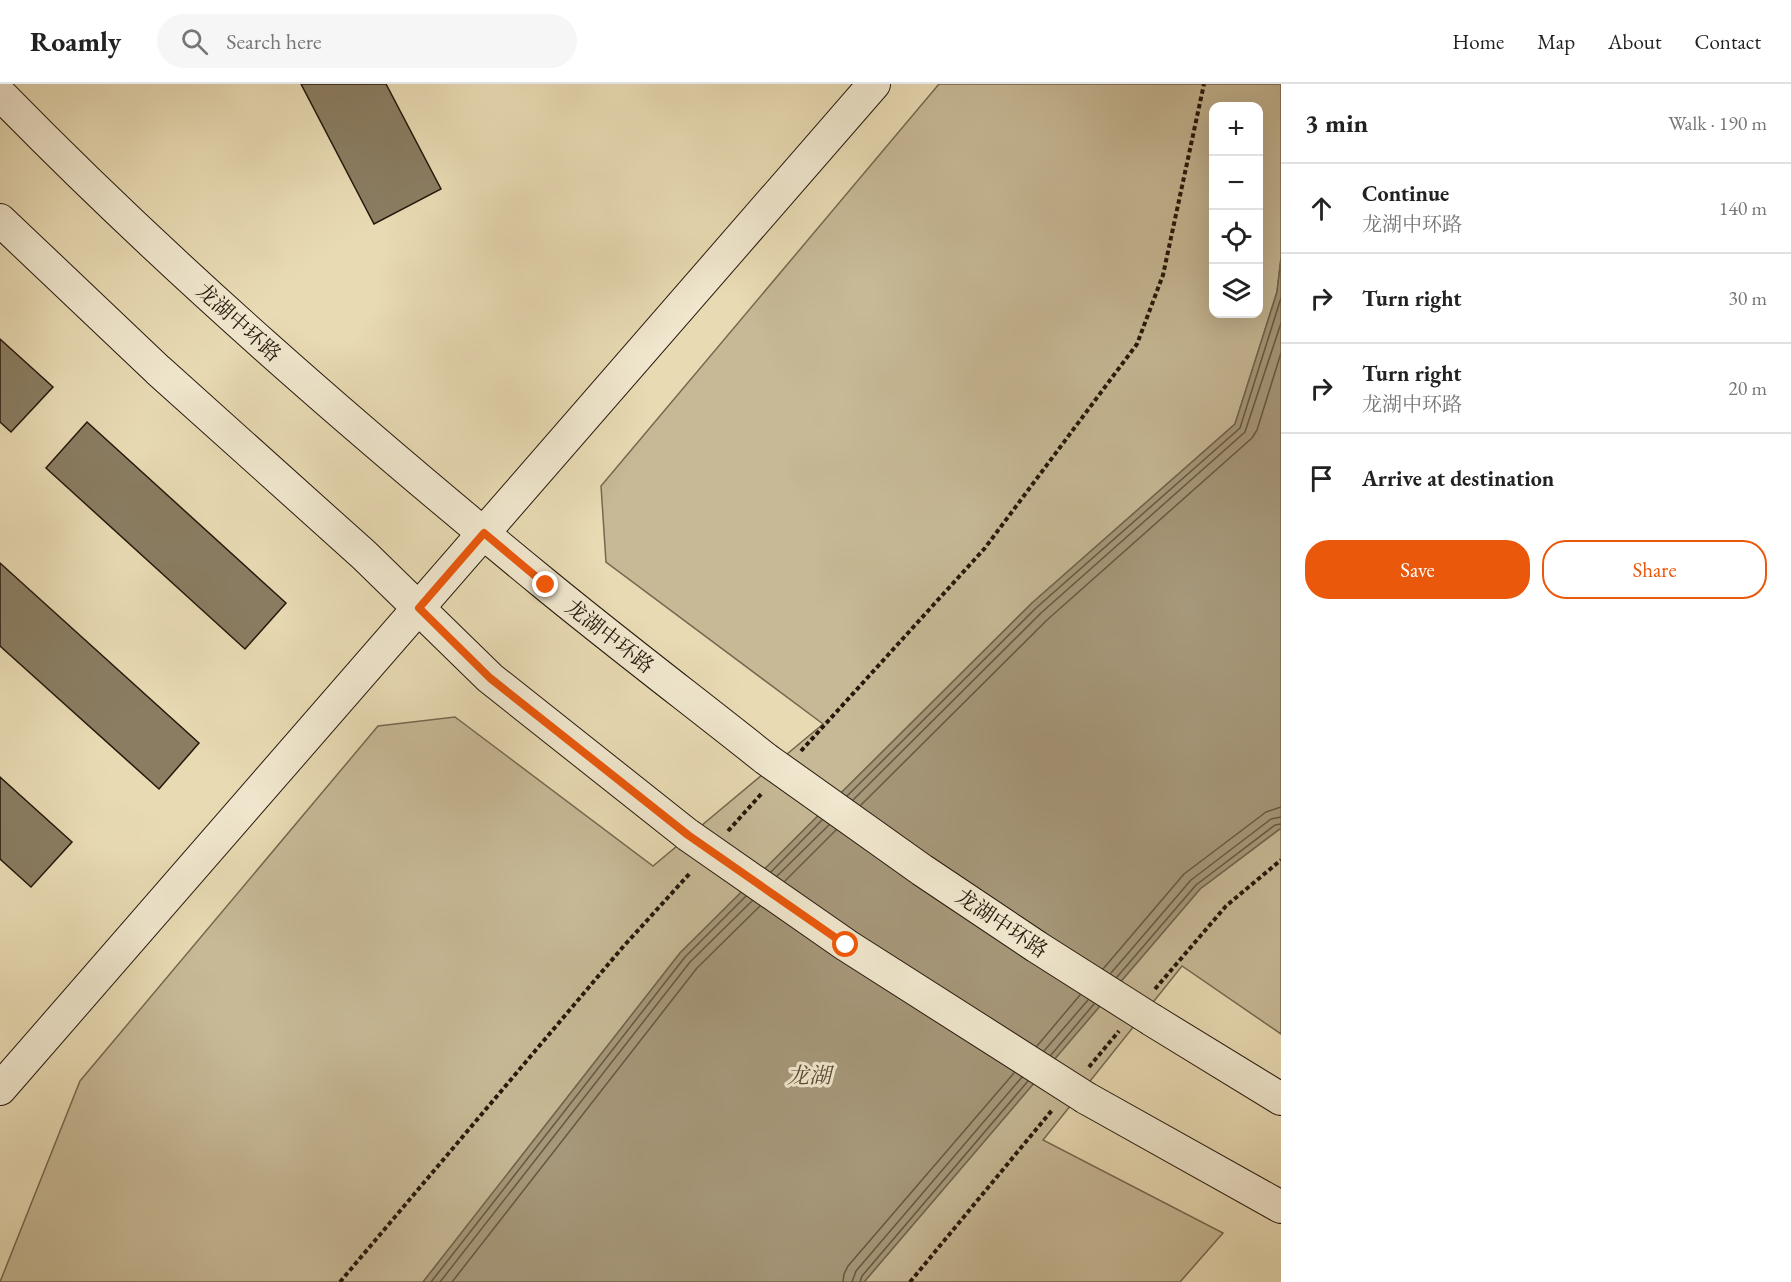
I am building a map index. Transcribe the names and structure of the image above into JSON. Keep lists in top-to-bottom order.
{
  "streets": {
    "main road": ["龙湖中环路"]
  },
  "water": ["龙湖"],
  "page": {
    "header": "Roamly",
    "search": "Search here",
    "nav": [
      "Home",
      "Map",
      "About",
      "Contact"
    ],
    "heading": ["3 min", "Walk · 190 m"],
    "map_buttons": ["+", "−"],
    "list": [
      ["Continue", "龙湖中环路", "140 m"],
      ["Turn right", "30 m"],
      ["Turn right", "龙湖中环路", "20 m"],
      "Arrive at destination"
    ],
    "buttons": ["Save", "Share"]
  }
}
